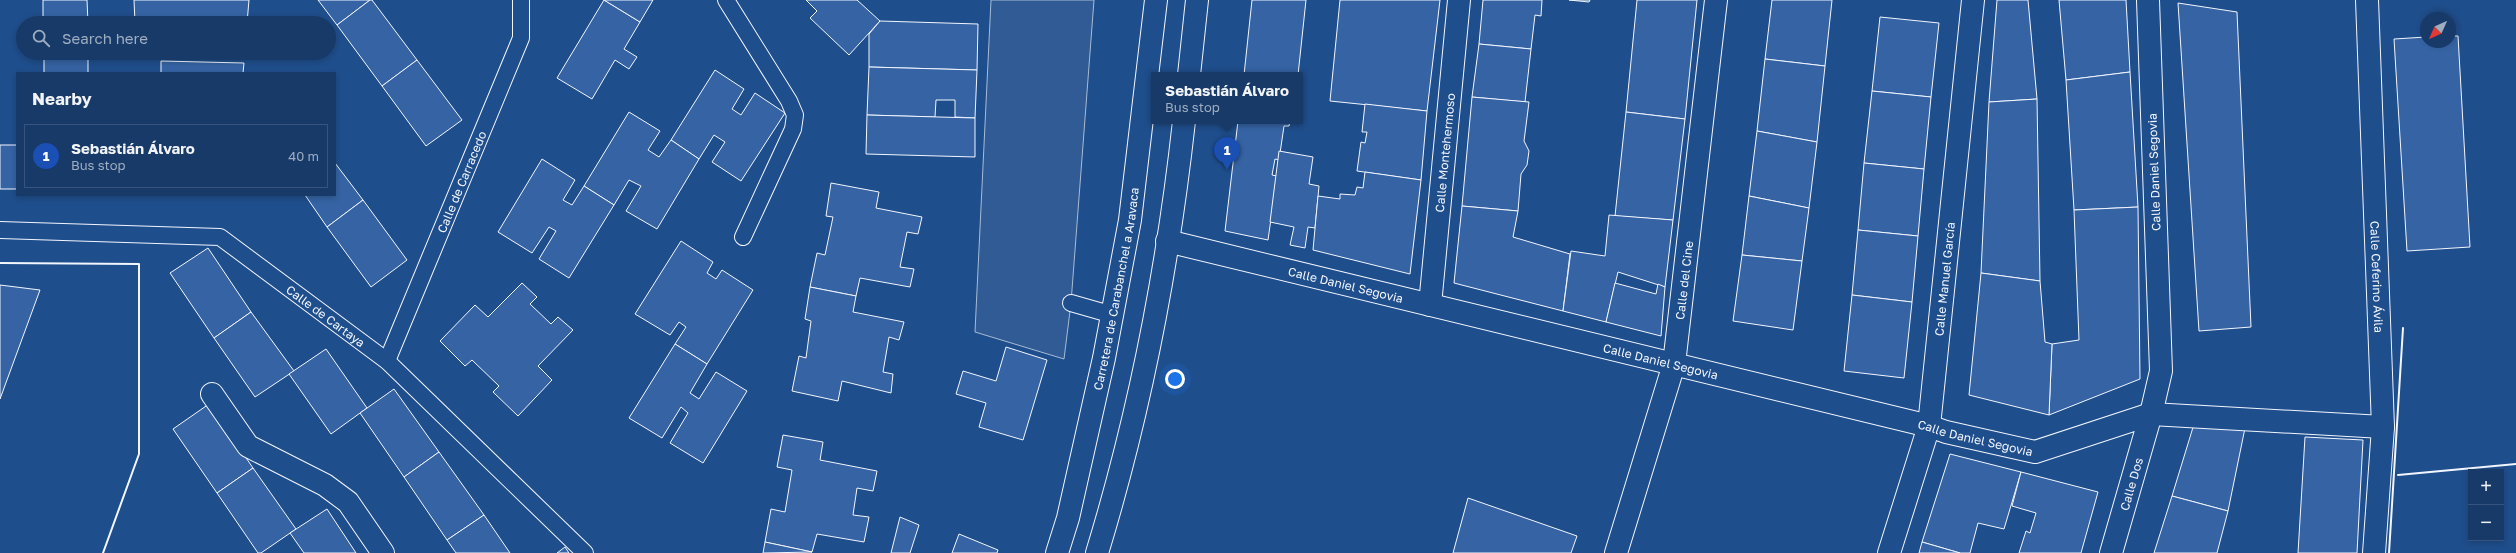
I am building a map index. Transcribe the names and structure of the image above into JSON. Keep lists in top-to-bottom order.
{
  "streets": {
    "street": [
      "Calle Montehermoso",
      "Calle Daniel Segovia",
      "Calle Ceferino Ávila",
      "Calle Manuel García",
      "Calle del Cine",
      "Carretera de Carabanchel a Aravaca",
      "Calle Dos"
    ],
    "lane": ["Calle de Carracedo", "Calle de Cartaya"]
  },
  "crossings": [
    ["Calle Montehermoso", "Calle Daniel Segovia"],
    ["Calle Daniel Segovia", "Calle Ceferino Ávila"],
    ["Calle Daniel Segovia", "Calle Manuel García"],
    ["Calle Daniel Segovia", "Calle del Cine"],
    ["Calle Daniel Segovia", "Calle Dos"],
    ["Calle de Carracedo", "Calle de Cartaya"]
  ],
  "north": "bottom left",
  "page": {
    "search": "Search here",
    "popup": ["Sebastián Álvaro", "Bus stop"],
    "heading": "Nearby",
    "list": [
      {
        "mark": "1",
        "name": "Sebastián Álvaro",
        "note": "Bus stop",
        "value": "40 m"
      }
    ],
    "pins": "1",
    "map_buttons": ["+", "−"]
  }
}
